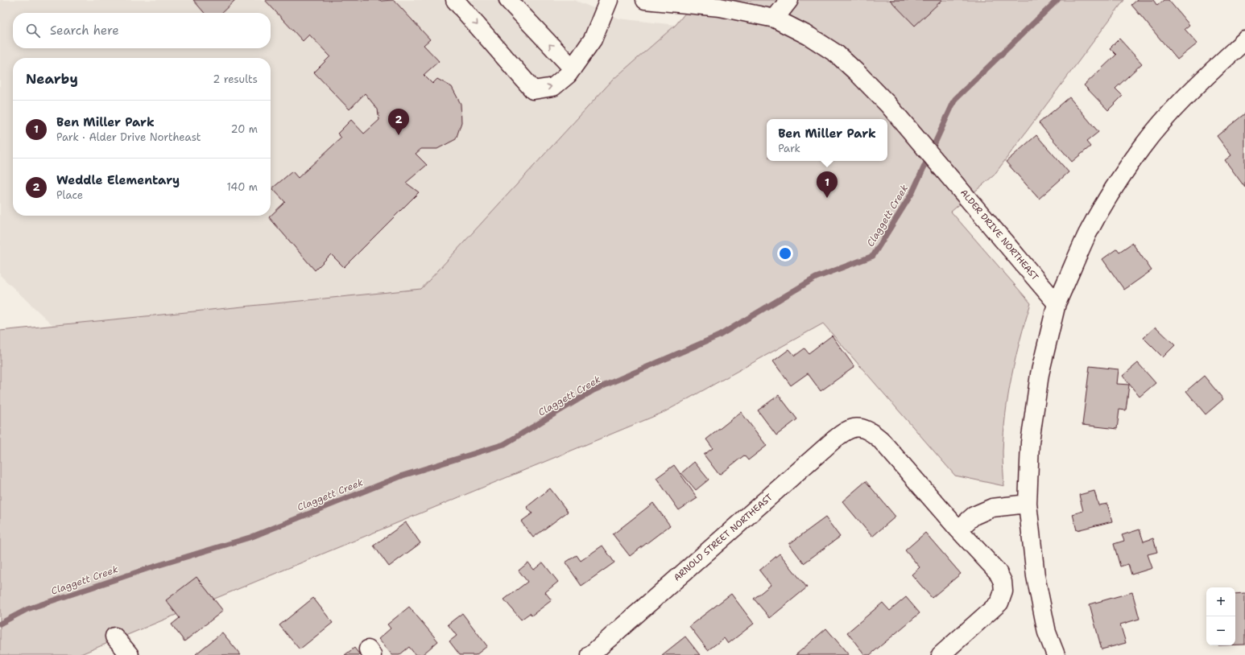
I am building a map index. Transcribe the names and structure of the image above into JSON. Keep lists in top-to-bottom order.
{
  "streets": {
    "street": ["ALDER DRIVE NORTHEAST", "ARNOLD STREET NORTHEAST"]
  },
  "water": ["Claggett Creek"],
  "page": {
    "search": "Search here",
    "heading": ["Nearby", "2 results"],
    "list": [
      {
        "mark": "1",
        "name": "Ben Miller Park",
        "note": "Park · Alder Drive Northeast",
        "value": "20 m"
      },
      {
        "mark": "2",
        "name": "Weddle Elementary",
        "note": "Place",
        "value": "140 m"
      }
    ],
    "pins": ["2", "1"],
    "popup": ["Ben Miller Park", "Park"],
    "map_buttons": ["+", "−"]
  }
}
